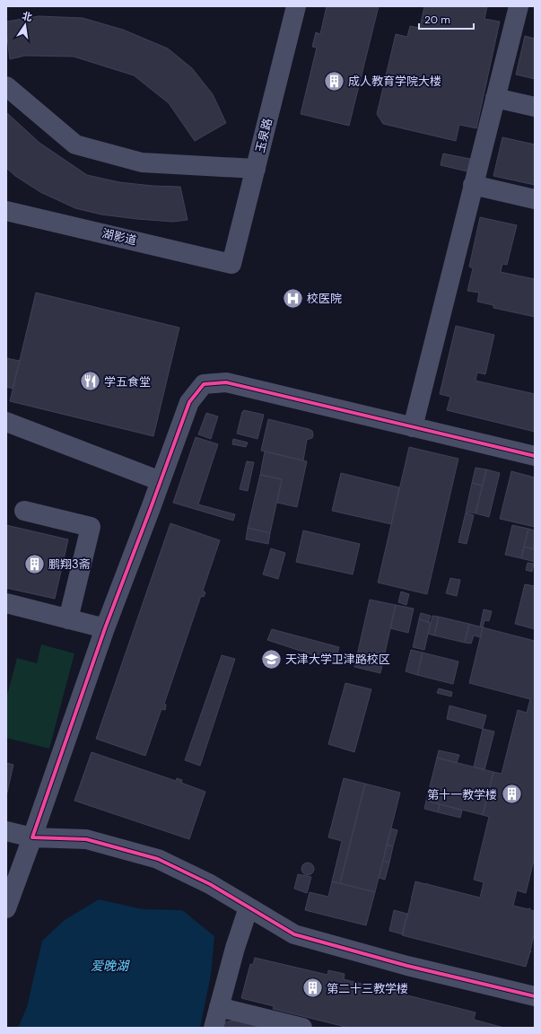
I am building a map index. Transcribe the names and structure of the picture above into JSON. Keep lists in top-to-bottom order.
{
  "streets": {
    "street": ["玉泉路", "湖影道"]
  },
  "crossings": [
    ["玉泉路", "湖影道"]
  ],
  "water": ["爱晚湖"],
  "places": {
    "building": [
      "成人教育学院大楼",
      "鹏翔3斋",
      "第十一教学楼",
      "第二十三教学楼"
    ],
    "hospital": ["校医院"],
    "restaurant": ["学五食堂"],
    "school or university": ["天津大学卫津路校区"]
  },
  "scale_bar": "20 m",
  "north": "top"
}
